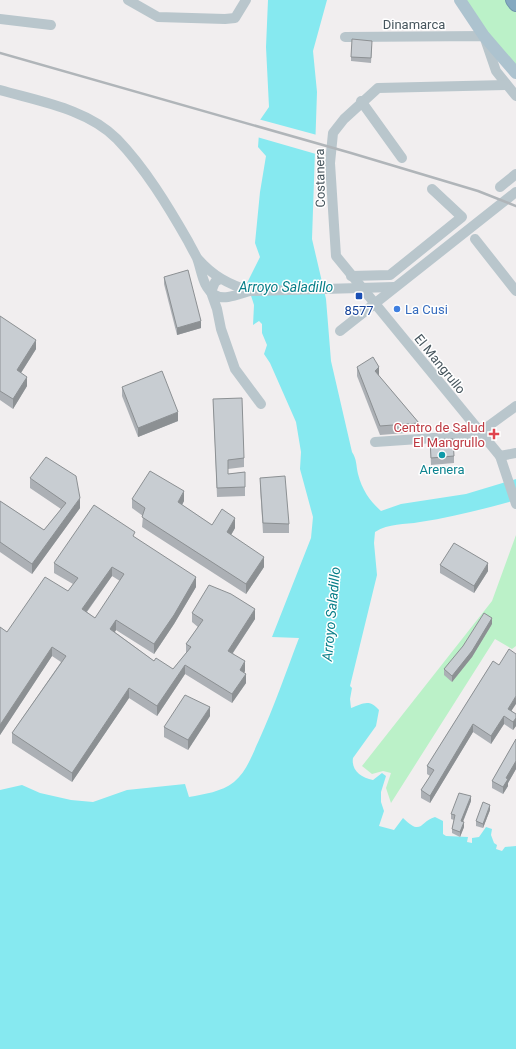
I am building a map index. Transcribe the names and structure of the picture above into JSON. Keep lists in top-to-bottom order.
{
  "streets": {
    "street": ["Dinamarca", "Costanera", "El Mangrullo"]
  },
  "crossings": [
    ["Costanera", "El Mangrullo"]
  ],
  "water": ["Arroyo Saladillo"],
  "places": {
    "transit": ["8577"],
    "other": ["La Cusi", "Arenera"],
    "health": ["Centro de Salud El Mangrullo"]
  }
}
